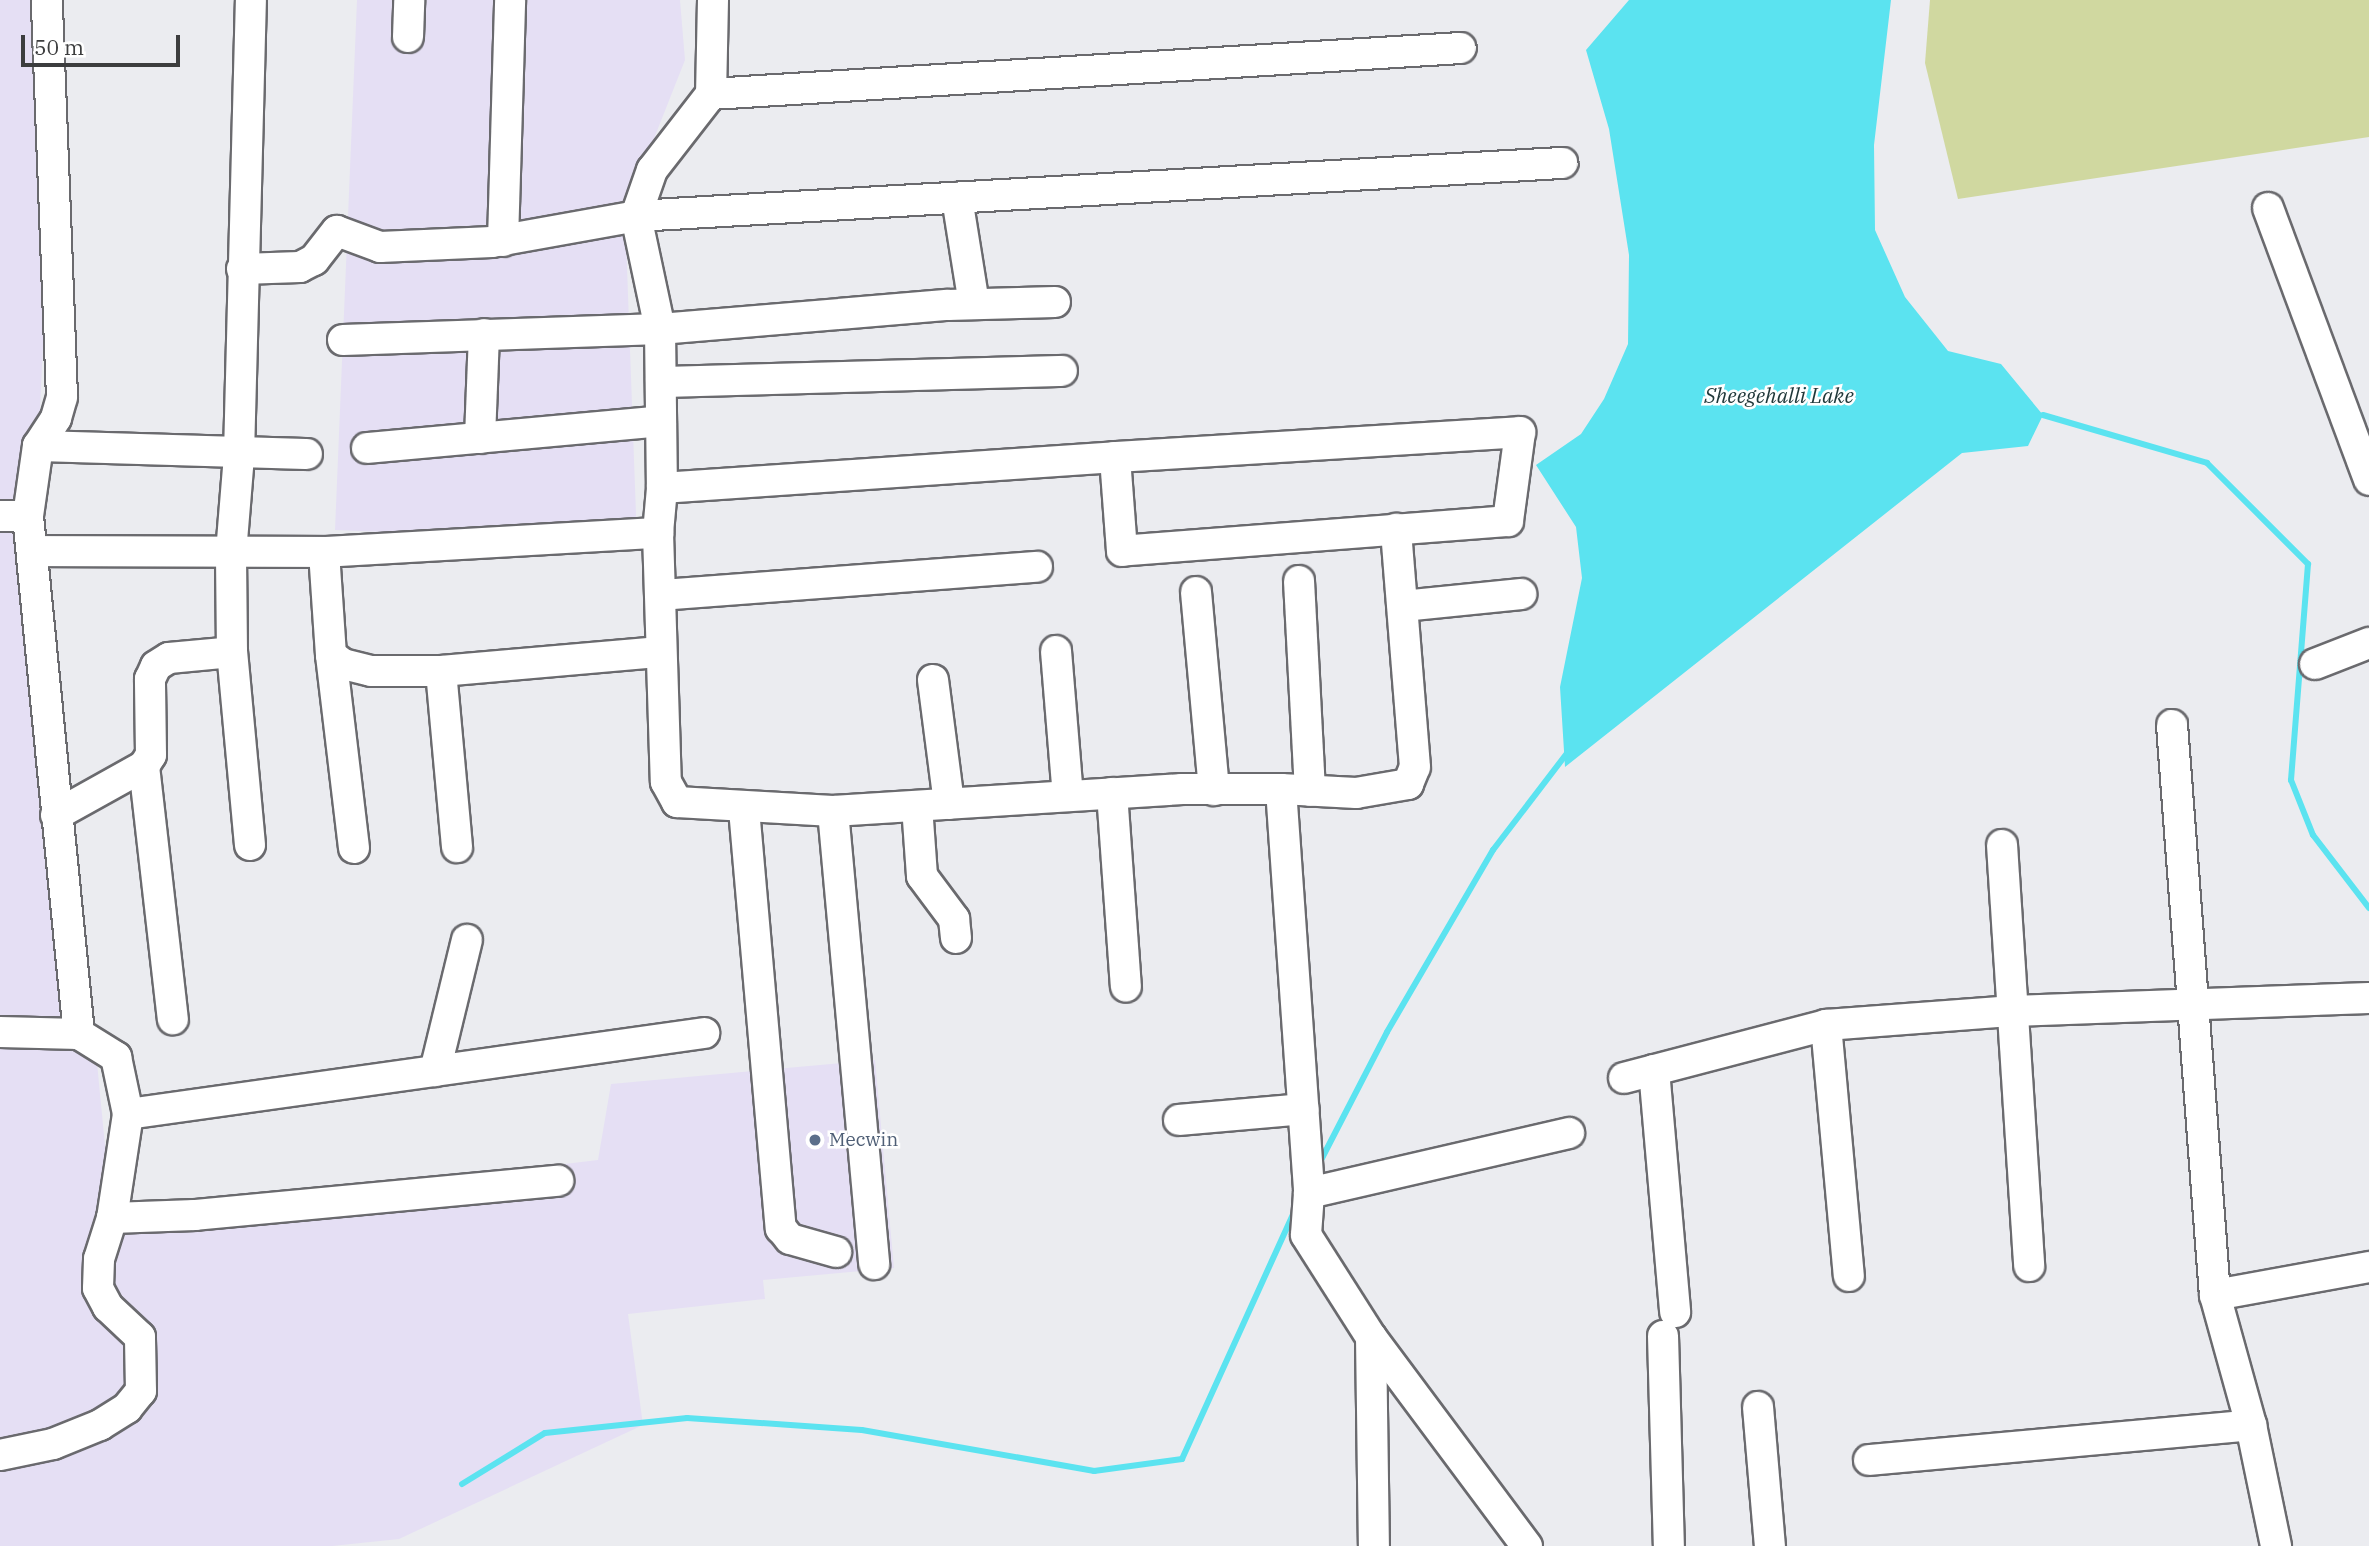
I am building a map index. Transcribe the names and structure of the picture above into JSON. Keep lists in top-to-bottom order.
{
  "water": ["Sheegehalli Lake"],
  "places": ["Mecwin"],
  "scale_bar": "50 m"
}
